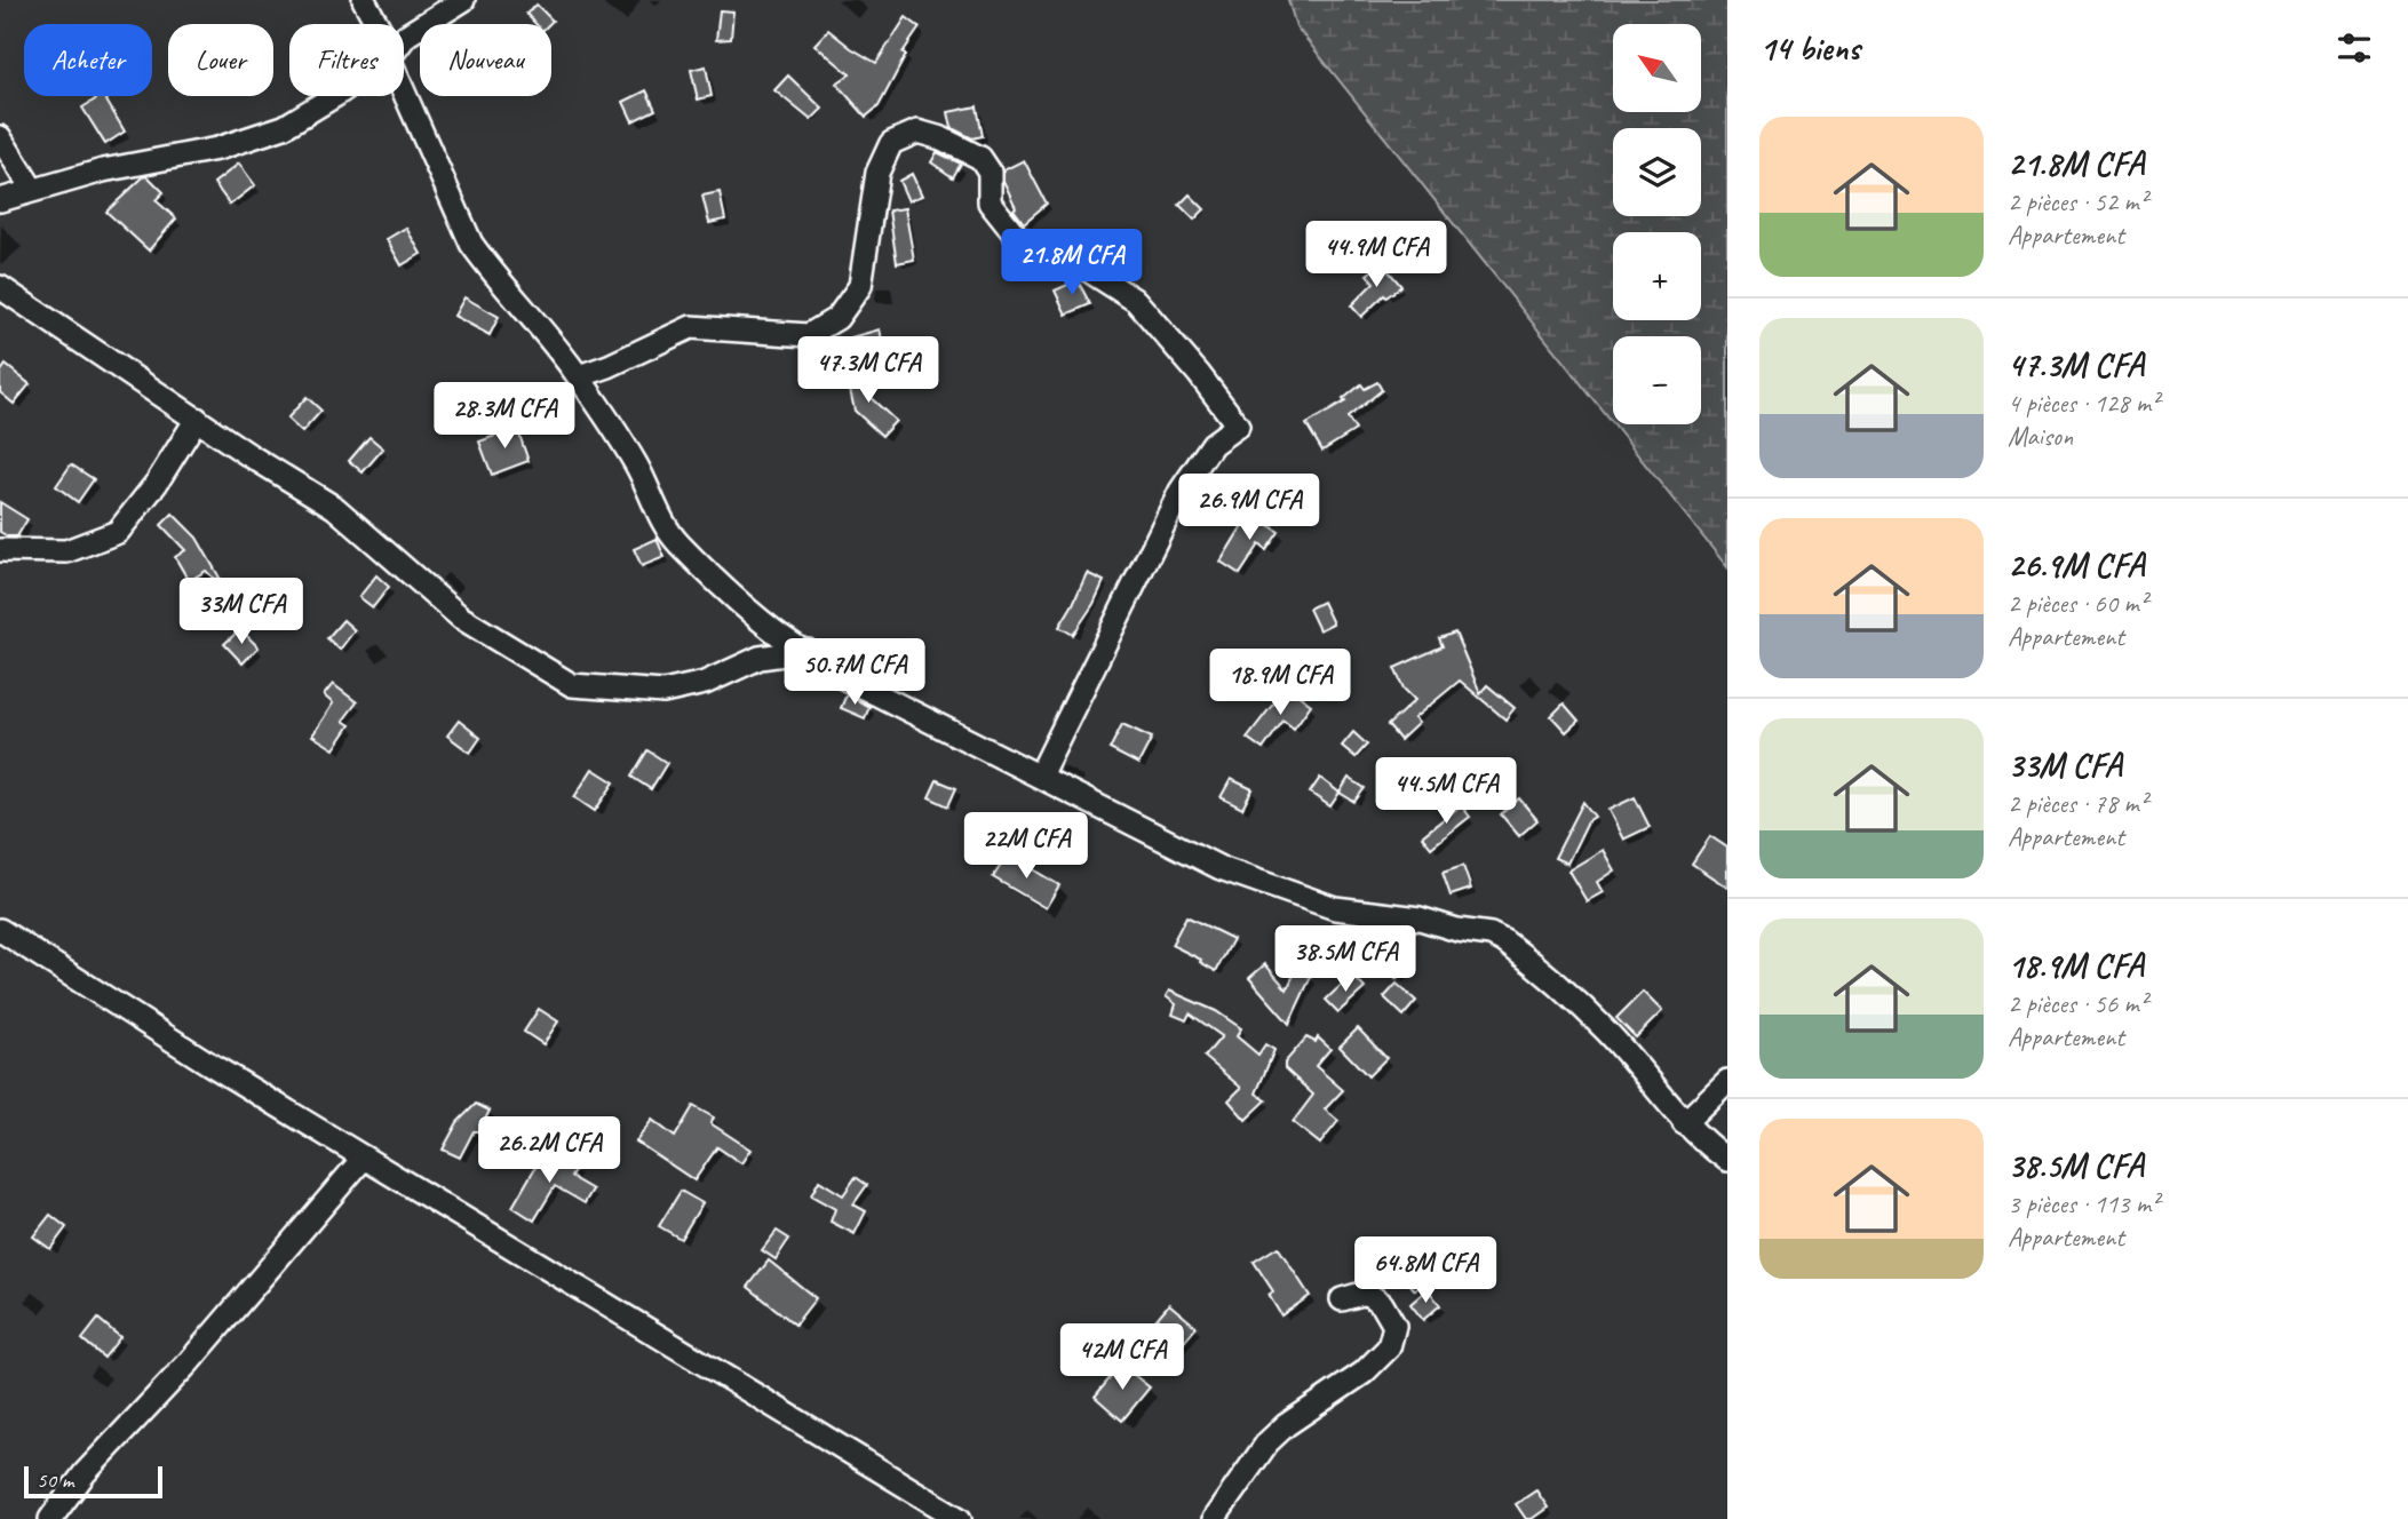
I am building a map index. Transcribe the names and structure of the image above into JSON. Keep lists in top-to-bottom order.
{
  "scale_bar": "50 m",
  "north": "top left",
  "page": {
    "heading": "14 biens",
    "map_buttons": ["+", "−"],
    "chip": [
      "Acheter",
      "Louer",
      "Filtres",
      "Nouveau"
    ],
    "list": [
      {
        "name": "21.8M CFA",
        "note": "2 pièces · 52 m² · Appartement"
      },
      {
        "name": "47.3M CFA",
        "note": "4 pièces · 128 m² · Maison"
      },
      {
        "name": "26.9M CFA",
        "note": "2 pièces · 60 m² · Appartement"
      },
      {
        "name": "33M CFA",
        "note": "2 pièces · 78 m² · Appartement"
      },
      {
        "name": "18.9M CFA",
        "note": "2 pièces · 56 m² · Appartement"
      },
      {
        "name": "38.5M CFA",
        "note": "3 pièces · 113 m² · Appartement"
      }
    ],
    "price": [
      "44.9M CFA",
      "21.8M CFA",
      "47.3M CFA",
      "28.3M CFA",
      "26.9M CFA",
      "33M CFA",
      "50.7M CFA",
      "18.9M CFA",
      "44.5M CFA",
      "22M CFA",
      "38.5M CFA",
      "26.2M CFA",
      "64.8M CFA",
      "42M CFA"
    ],
    "scale": "50 m"
  }
}
